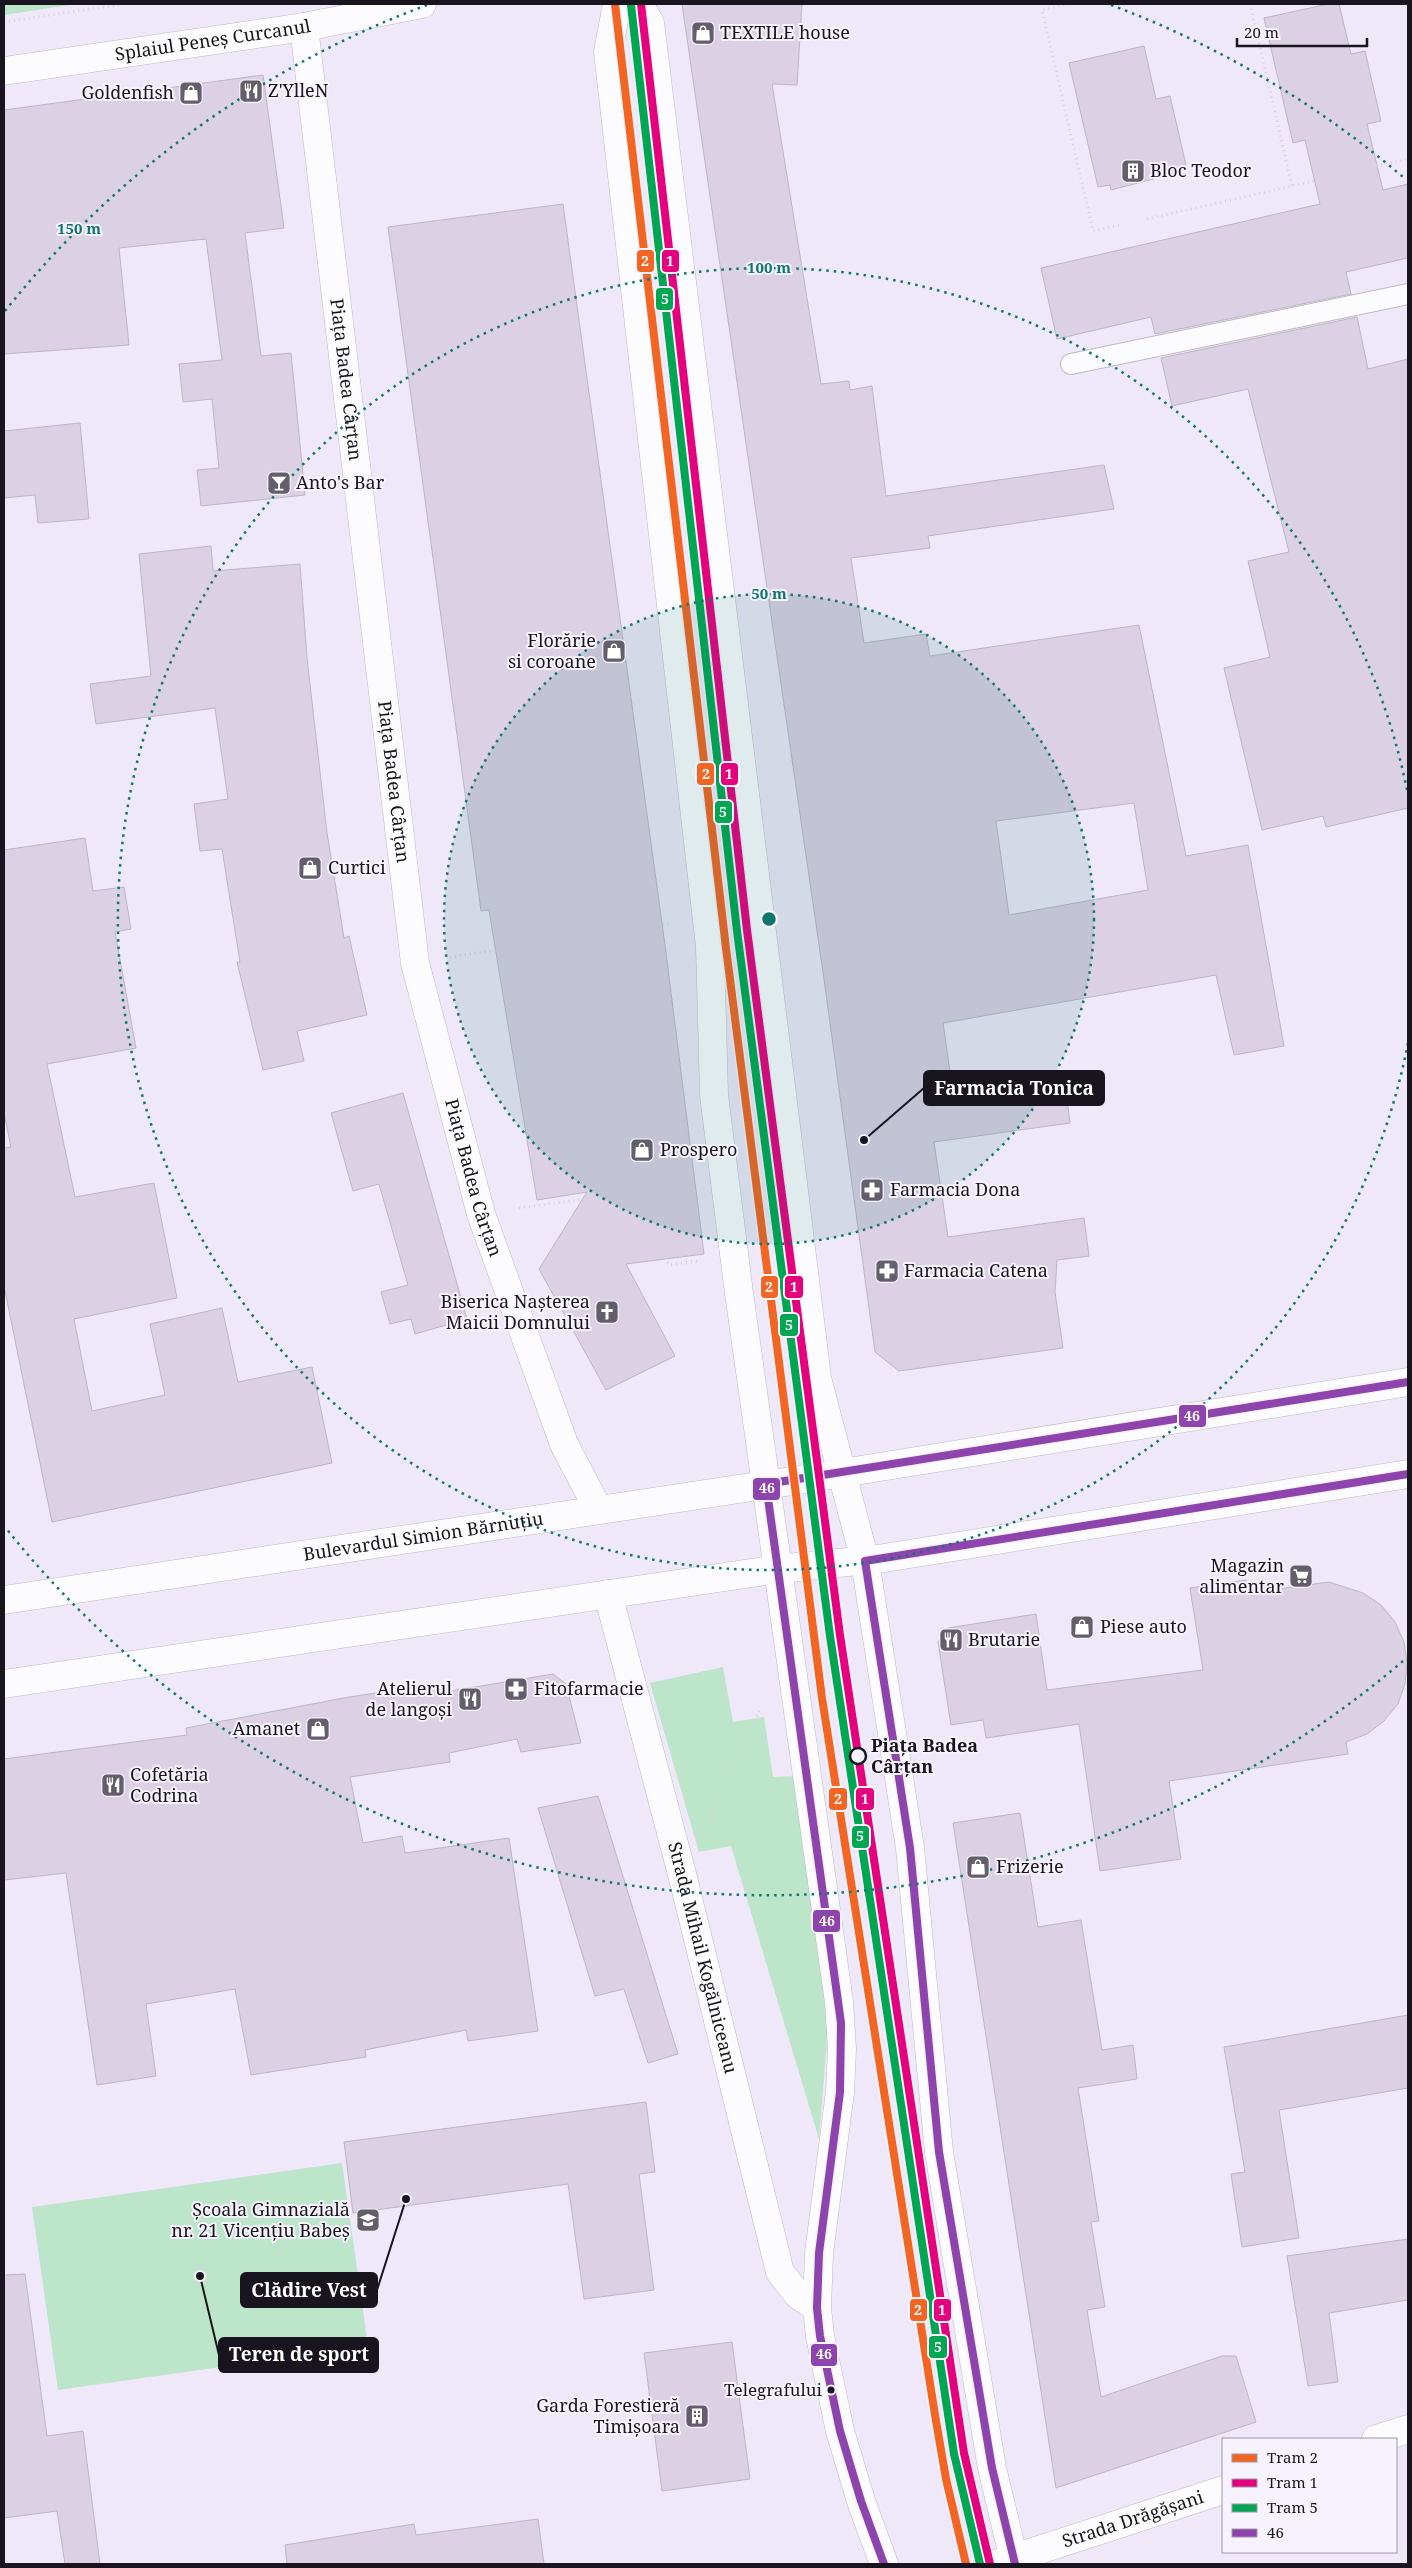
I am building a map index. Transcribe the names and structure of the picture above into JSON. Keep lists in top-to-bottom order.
{
  "streets": {
    "street": [
      "Splaiul Peneș Curcanul",
      "Piața Badea Cârțan",
      "Bulevardul Simion Bărnuțiu",
      "Strada Mihail Kogălniceanu",
      "Strada Drăgășani"
    ]
  },
  "crossings": [
    ["Splaiul Peneș Curcanul", "Piața Badea Cârțan"],
    ["Piața Badea Cârțan", "Bulevardul Simion Bărnuțiu"]
  ],
  "places": {
    "shop": [
      "TEXTILE house",
      "Goldenfish",
      "Florărie si coroane",
      "Curtici",
      "Prospero",
      "Piese auto",
      "Amanet",
      "Frizerie"
    ],
    "restaurant": [
      "Z'YlleN",
      "Brutarie",
      "Atelierul de langoși",
      "Cofetăria Codrina"
    ],
    "building": ["Bloc Teodor", "Garda Forestieră Timișoara"],
    "bar": ["Anto's Bar"],
    "other": [
      "Farmacia Tonica",
      "Piața Badea Cârțan",
      "Clădire Vest",
      "Teren de sport",
      "Telegrafului"
    ],
    "pharmacy": ["Farmacia Dona", "Farmacia Catena", "Fitofarmacie"],
    "church": ["Biserica Nașterea Maicii Domnului"],
    "supermarket": ["Magazin alimentar"],
    "school or university": ["Școala Gimnazială nr. 21 Vicențiu Babeș"]
  },
  "lines": [
    "tram line 2",
    "tram line 1",
    "tram line 5",
    "transit line 46"
  ],
  "legend": [
    "Tram 2",
    "Tram 1",
    "Tram 5",
    "46"
  ],
  "scale_bar": "20 m",
  "rings": ["150 m", "100 m", "50 m"]
}
